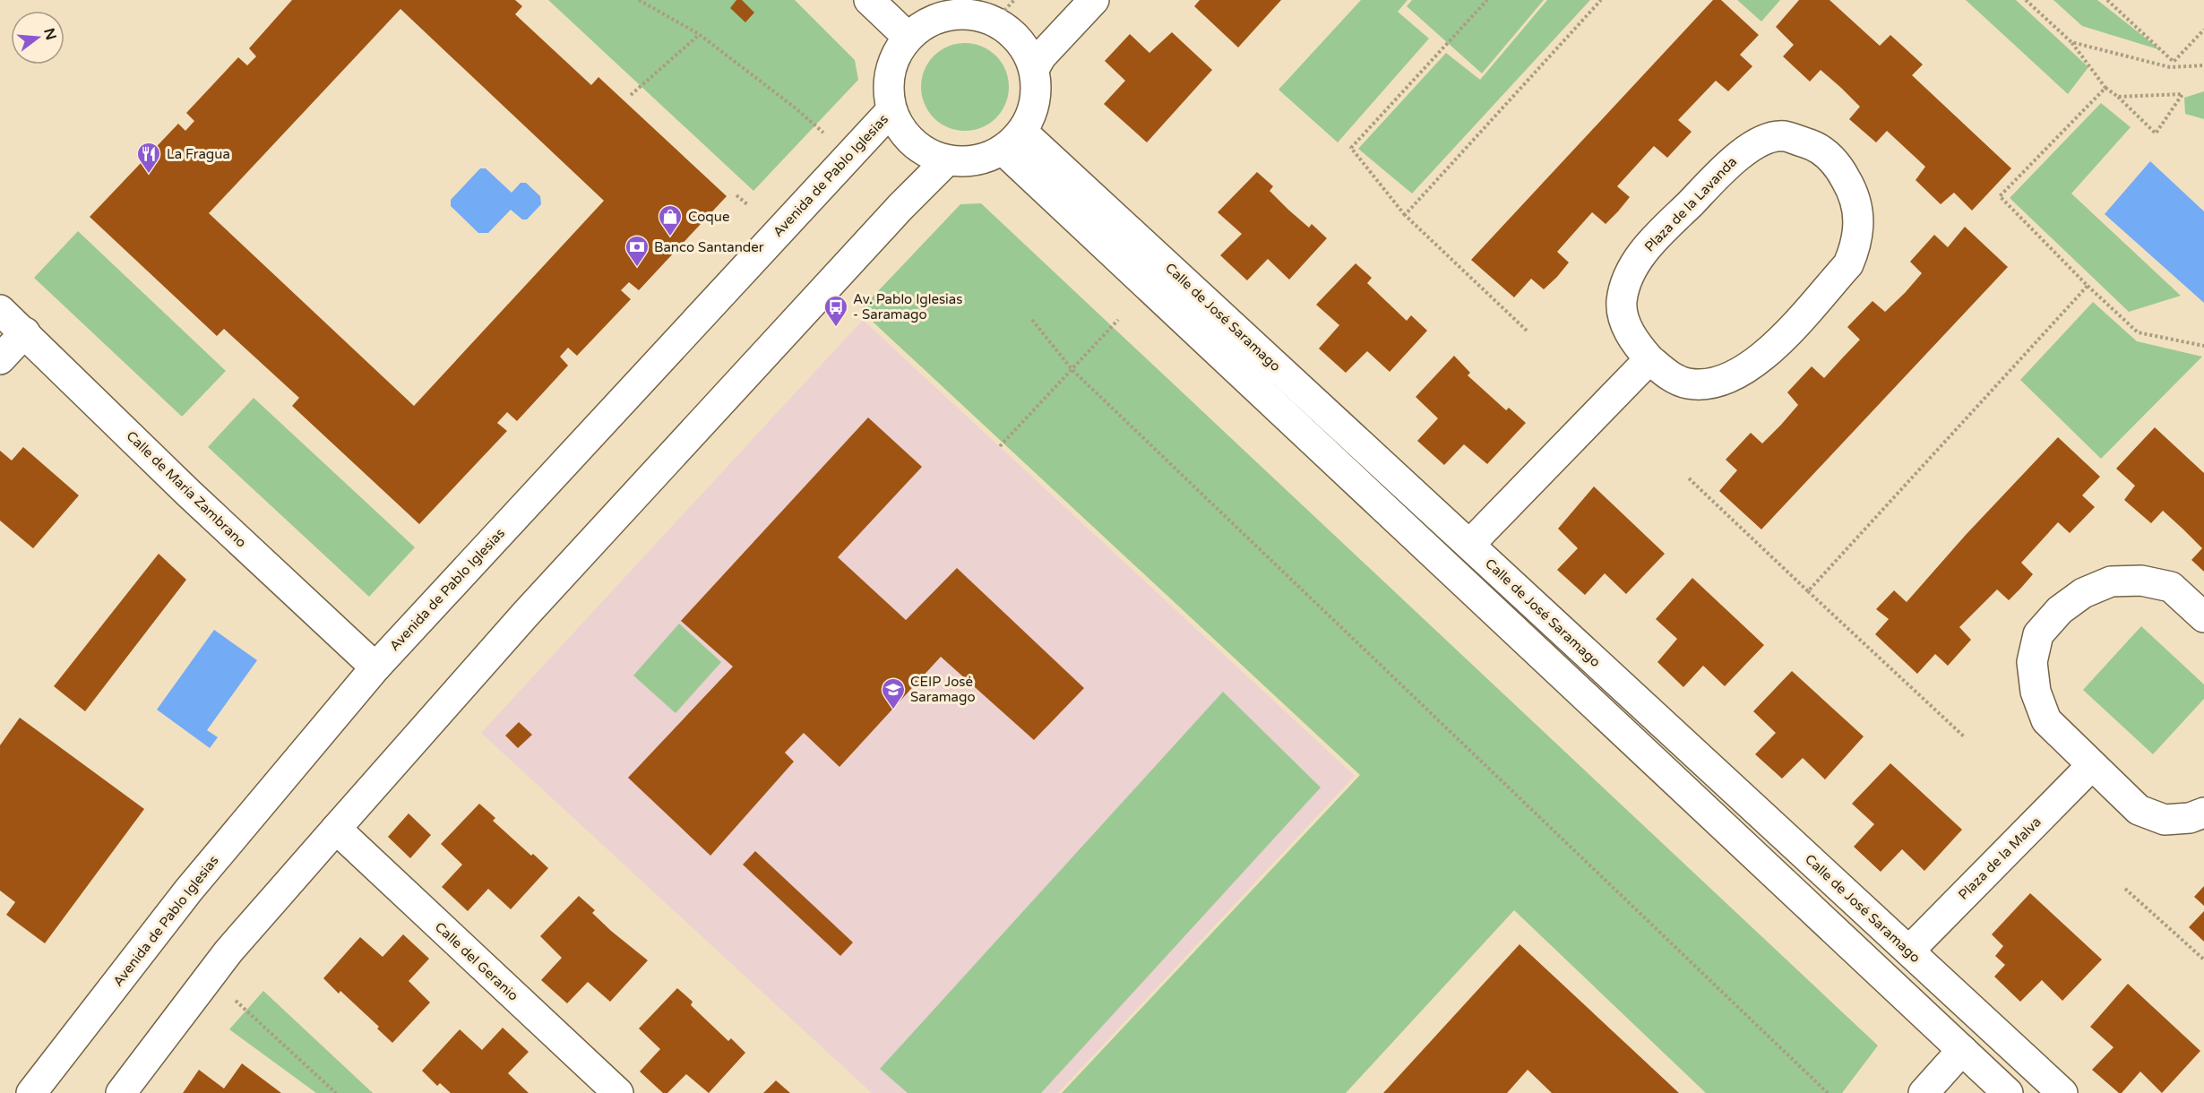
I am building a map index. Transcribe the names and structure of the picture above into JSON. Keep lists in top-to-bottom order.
{
  "streets": {
    "street": [
      "Avenida de Pablo Iglesias",
      "Plaza de la Lavanda",
      "Calle de José Saramago",
      "Calle de María Zambrano",
      "Plaza de la Malva",
      "Calle del Geranio"
    ]
  },
  "crossings": [
    ["Avenida de Pablo Iglesias", "Calle de José Saramago"],
    ["Avenida de Pablo Iglesias", "Calle de María Zambrano"],
    ["Calle de José Saramago", "Plaza de la Malva"]
  ],
  "places": {
    "restaurant": ["La Fragua"],
    "shop": ["Coque"],
    "bank": ["Banco Santander"],
    "bus stop": ["Av. Pablo Iglesias - Saramago"],
    "school or university": ["CEIP José Saramago"]
  },
  "north": "right"
}
